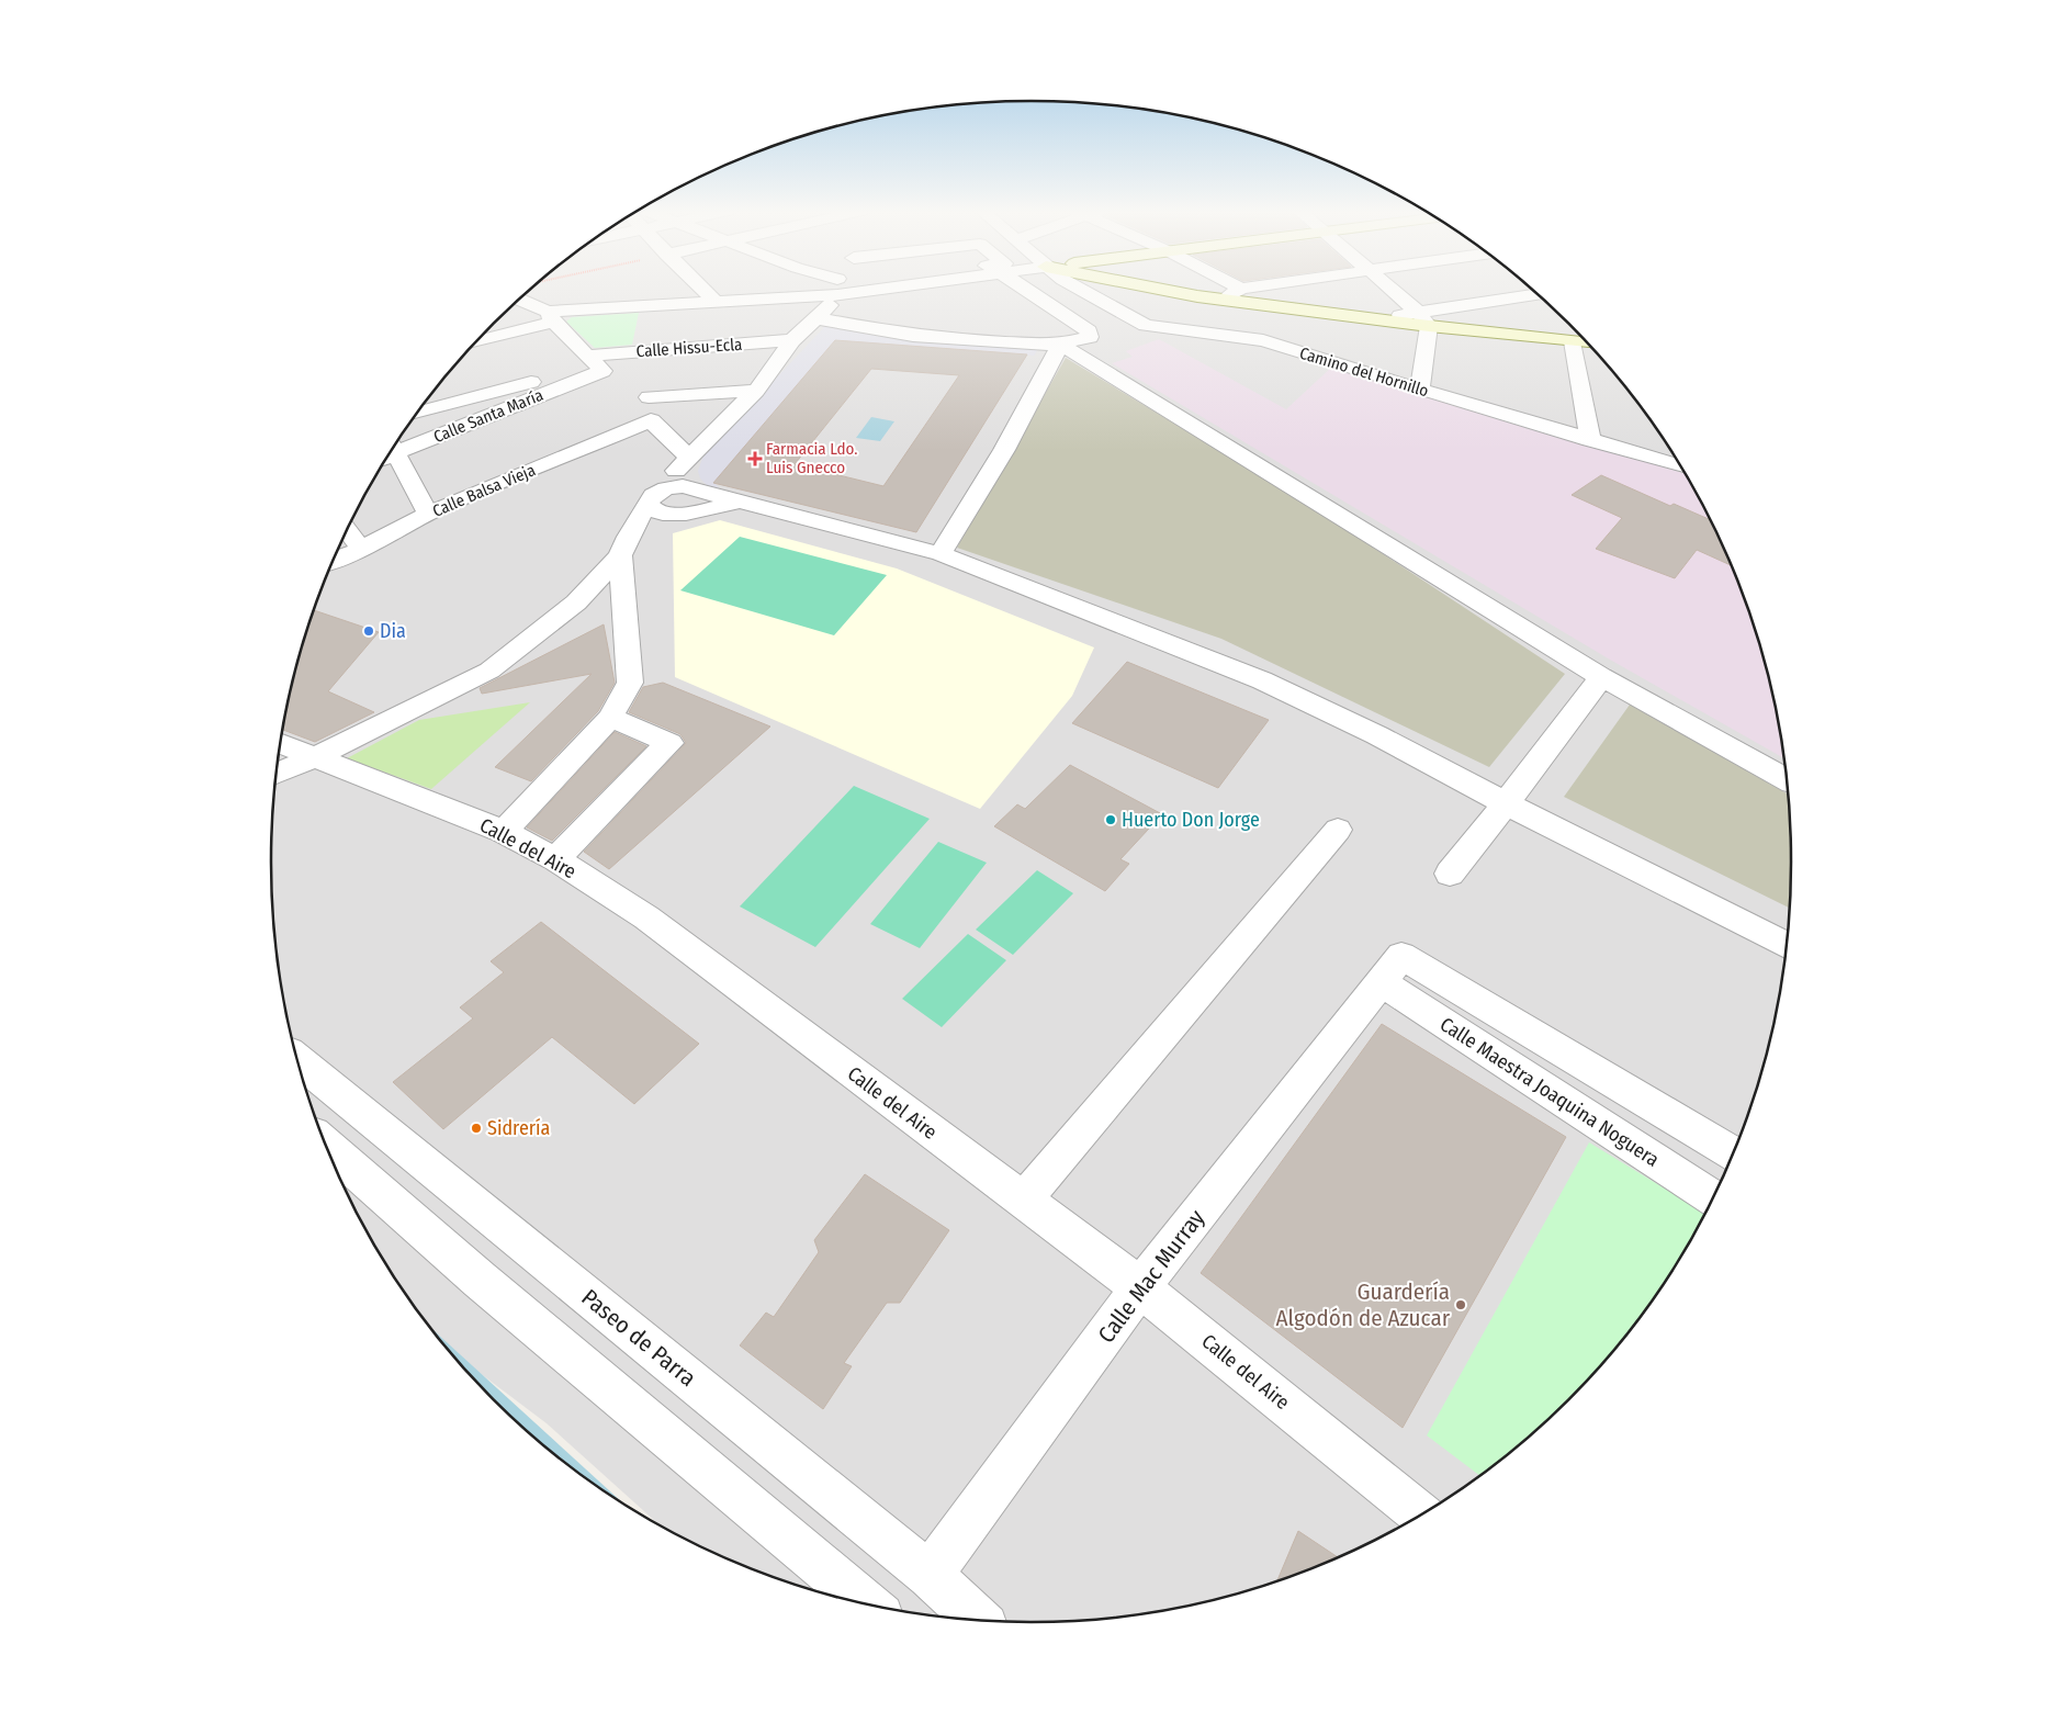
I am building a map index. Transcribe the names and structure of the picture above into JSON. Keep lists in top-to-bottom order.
{
  "streets": {
    "street": [
      "Calle Hissu-Ecla",
      "Camino del Hornillo",
      "Calle Santa María",
      "Calle Balsa Vieja",
      "Calle del Aire",
      "Calle Maestra Joaquina Noguera",
      "Calle Mac Murray",
      "Paseo de Parra"
    ]
  },
  "crossings": [
    ["Calle Hissu-Ecla", "Calle Santa María"],
    ["Calle del Aire", "Calle Mac Murray"],
    ["Calle Maestra Joaquina Noguera", "Calle Mac Murray"],
    ["Calle Mac Murray", "Paseo de Parra"]
  ],
  "places": {
    "health": ["Farmacia Ldo. Luis Gnecco"],
    "other": [
      "Dia",
      "Huerto Don Jorge",
      "Sidrería",
      "Guardería Algodón de Azucar"
    ]
  }
}
